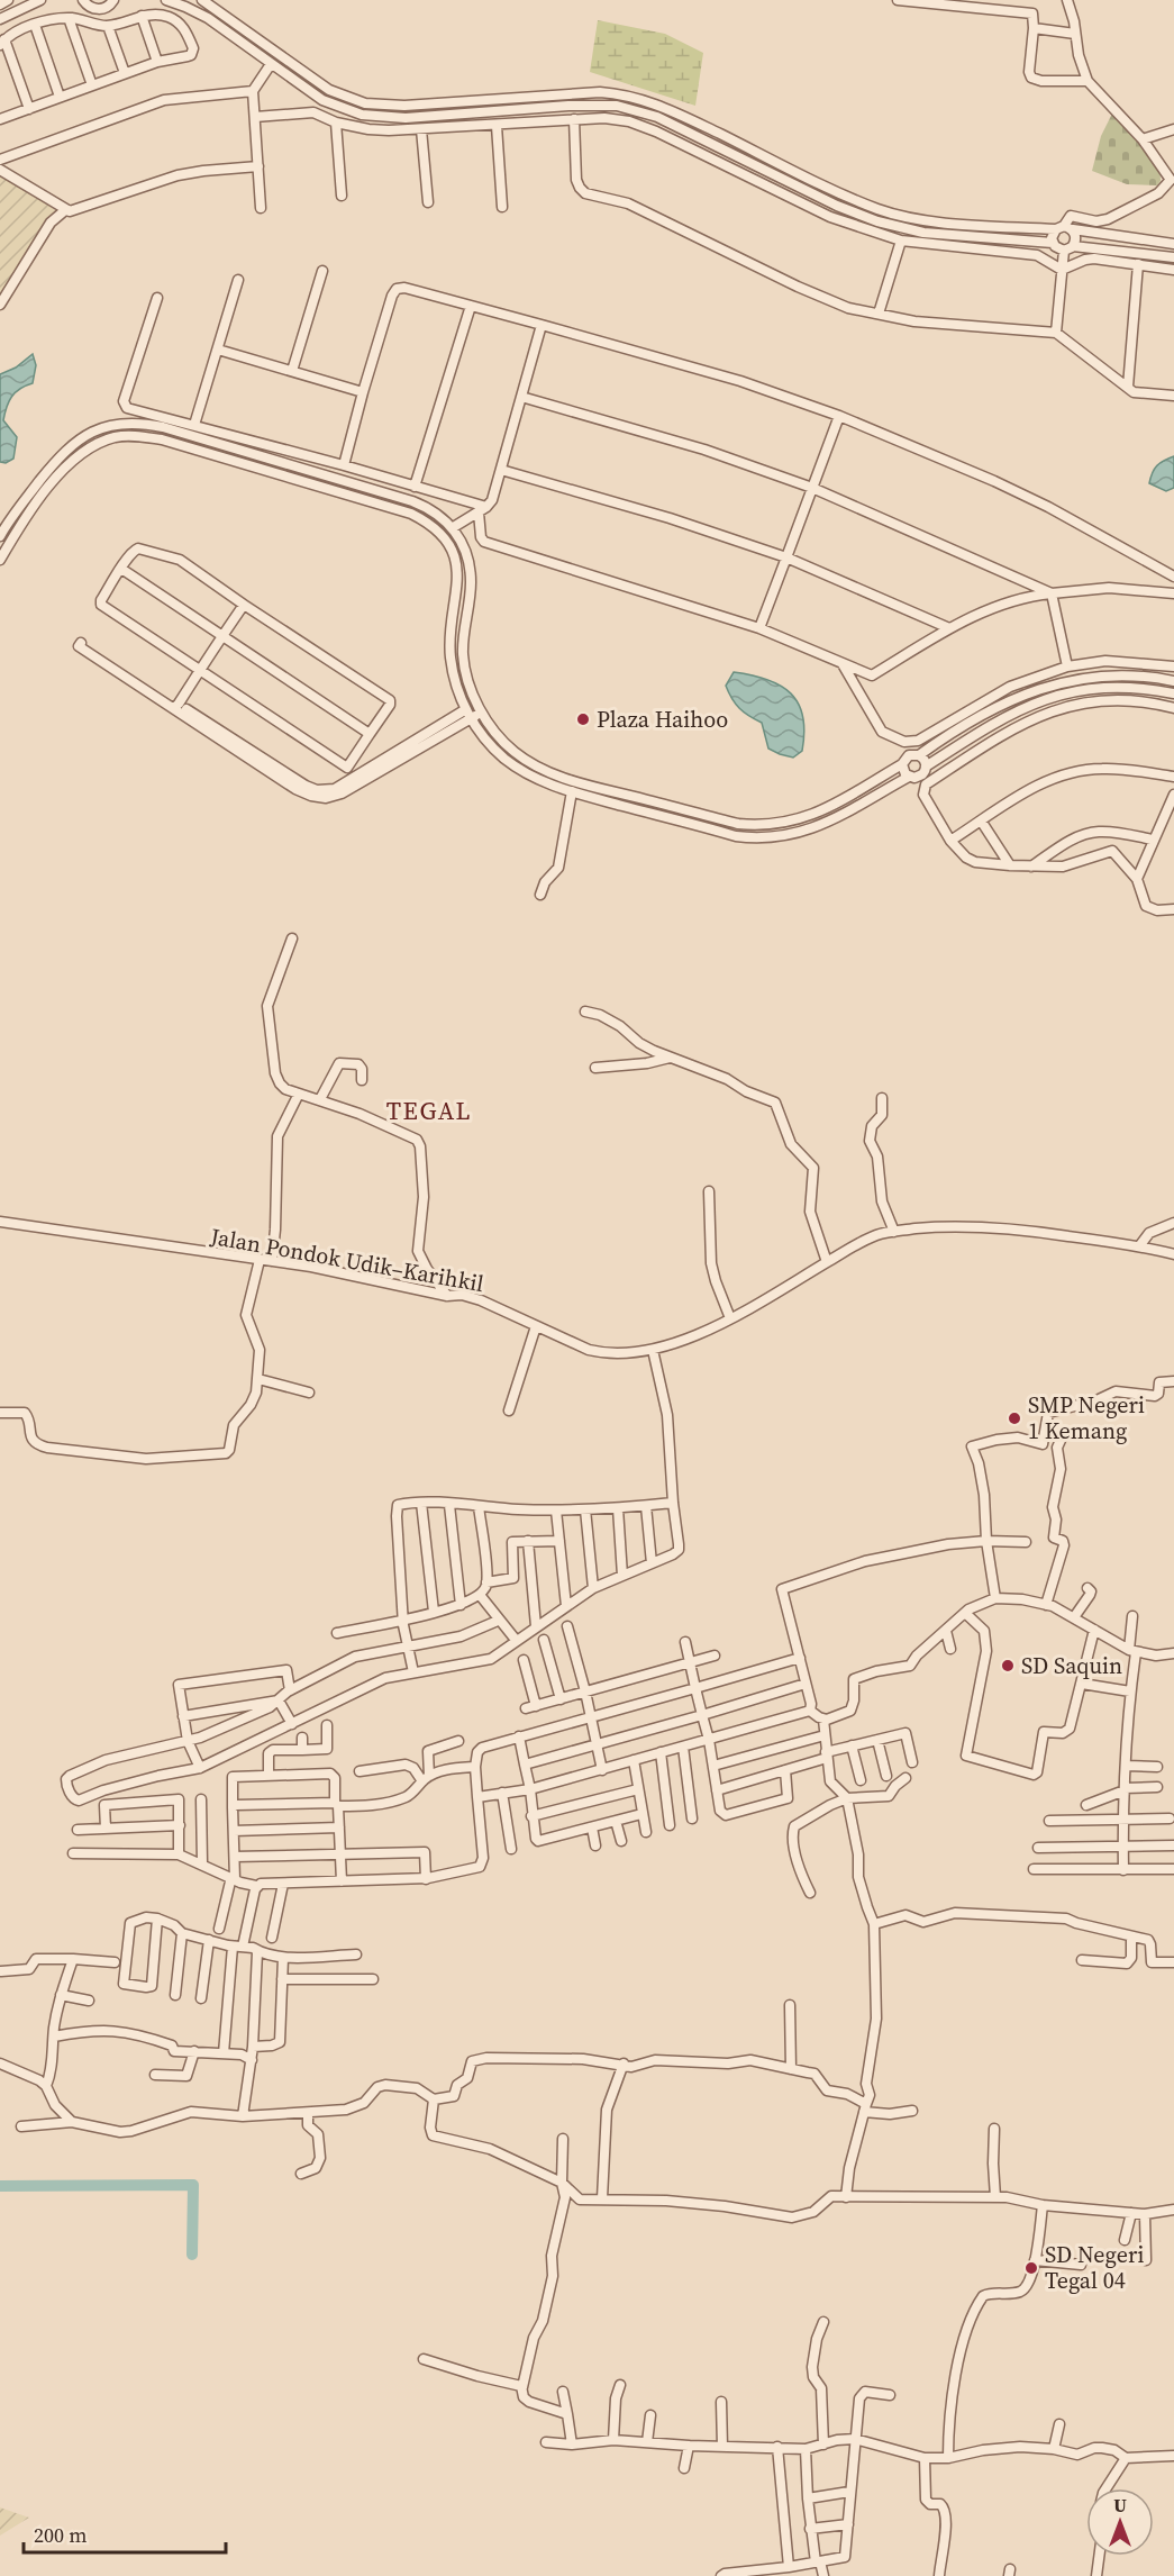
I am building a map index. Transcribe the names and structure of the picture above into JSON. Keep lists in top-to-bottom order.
{
  "streets": {
    "street": ["Jalan Pondok Udik–Karihkil"]
  },
  "districts": ["TEGAL"],
  "places": [
    "Plaza Haihoo",
    "SMP Negeri 1 Kemang",
    "SD Saquin",
    "SD Negeri Tegal 04"
  ],
  "scale_bar": "200 m",
  "north": "top"
}
